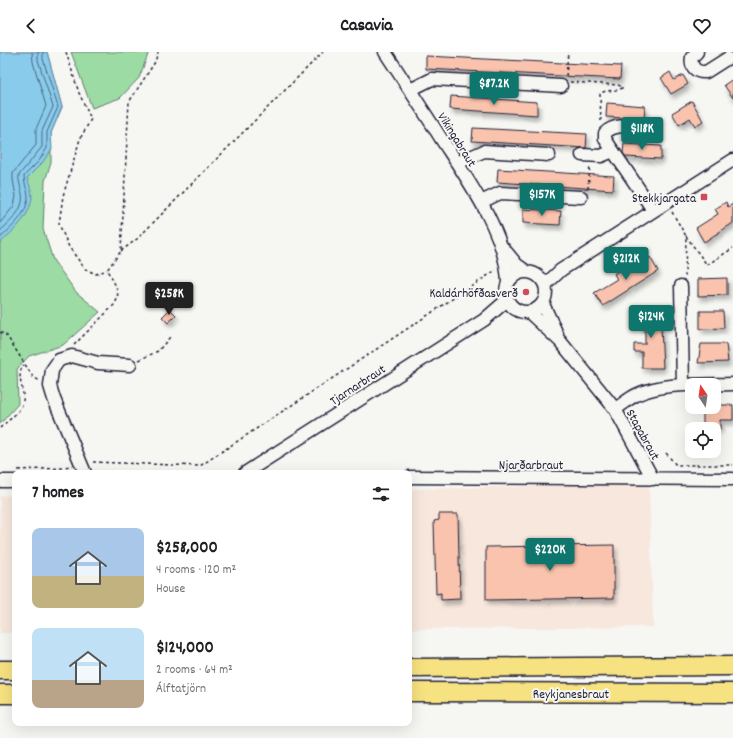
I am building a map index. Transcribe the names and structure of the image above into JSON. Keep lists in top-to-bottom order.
{
  "streets": {
    "highway": ["Reykjanesbraut"],
    "street": [
      "Vikingabraut",
      "Tjarnarbraut",
      "Stapabraut",
      "Njarðarbraut"
    ]
  },
  "crossings": [
    ["Vikingabraut", "Tjarnarbraut"],
    ["Vikingabraut", "Stapabraut"],
    ["Tjarnarbraut", "Stapabraut"],
    ["Stapabraut", "Njarðarbraut"]
  ],
  "places": {
    "transit": ["Stekkjargata"],
    "other": ["Kaldárhöfðasverð"]
  },
  "north": "top",
  "page": {
    "header": "Casavia",
    "price": [
      "$87.2K",
      "$118K",
      "$157K",
      "$212K",
      "$258K",
      "$124K",
      "$220K"
    ],
    "heading": "7 homes",
    "list": [
      {
        "name": "$258,000",
        "note": "4 rooms · 120 m² · House"
      },
      {
        "name": "$124,000",
        "note": "2 rooms · 64 m² · Álftatjörn"
      }
    ]
  }
}
